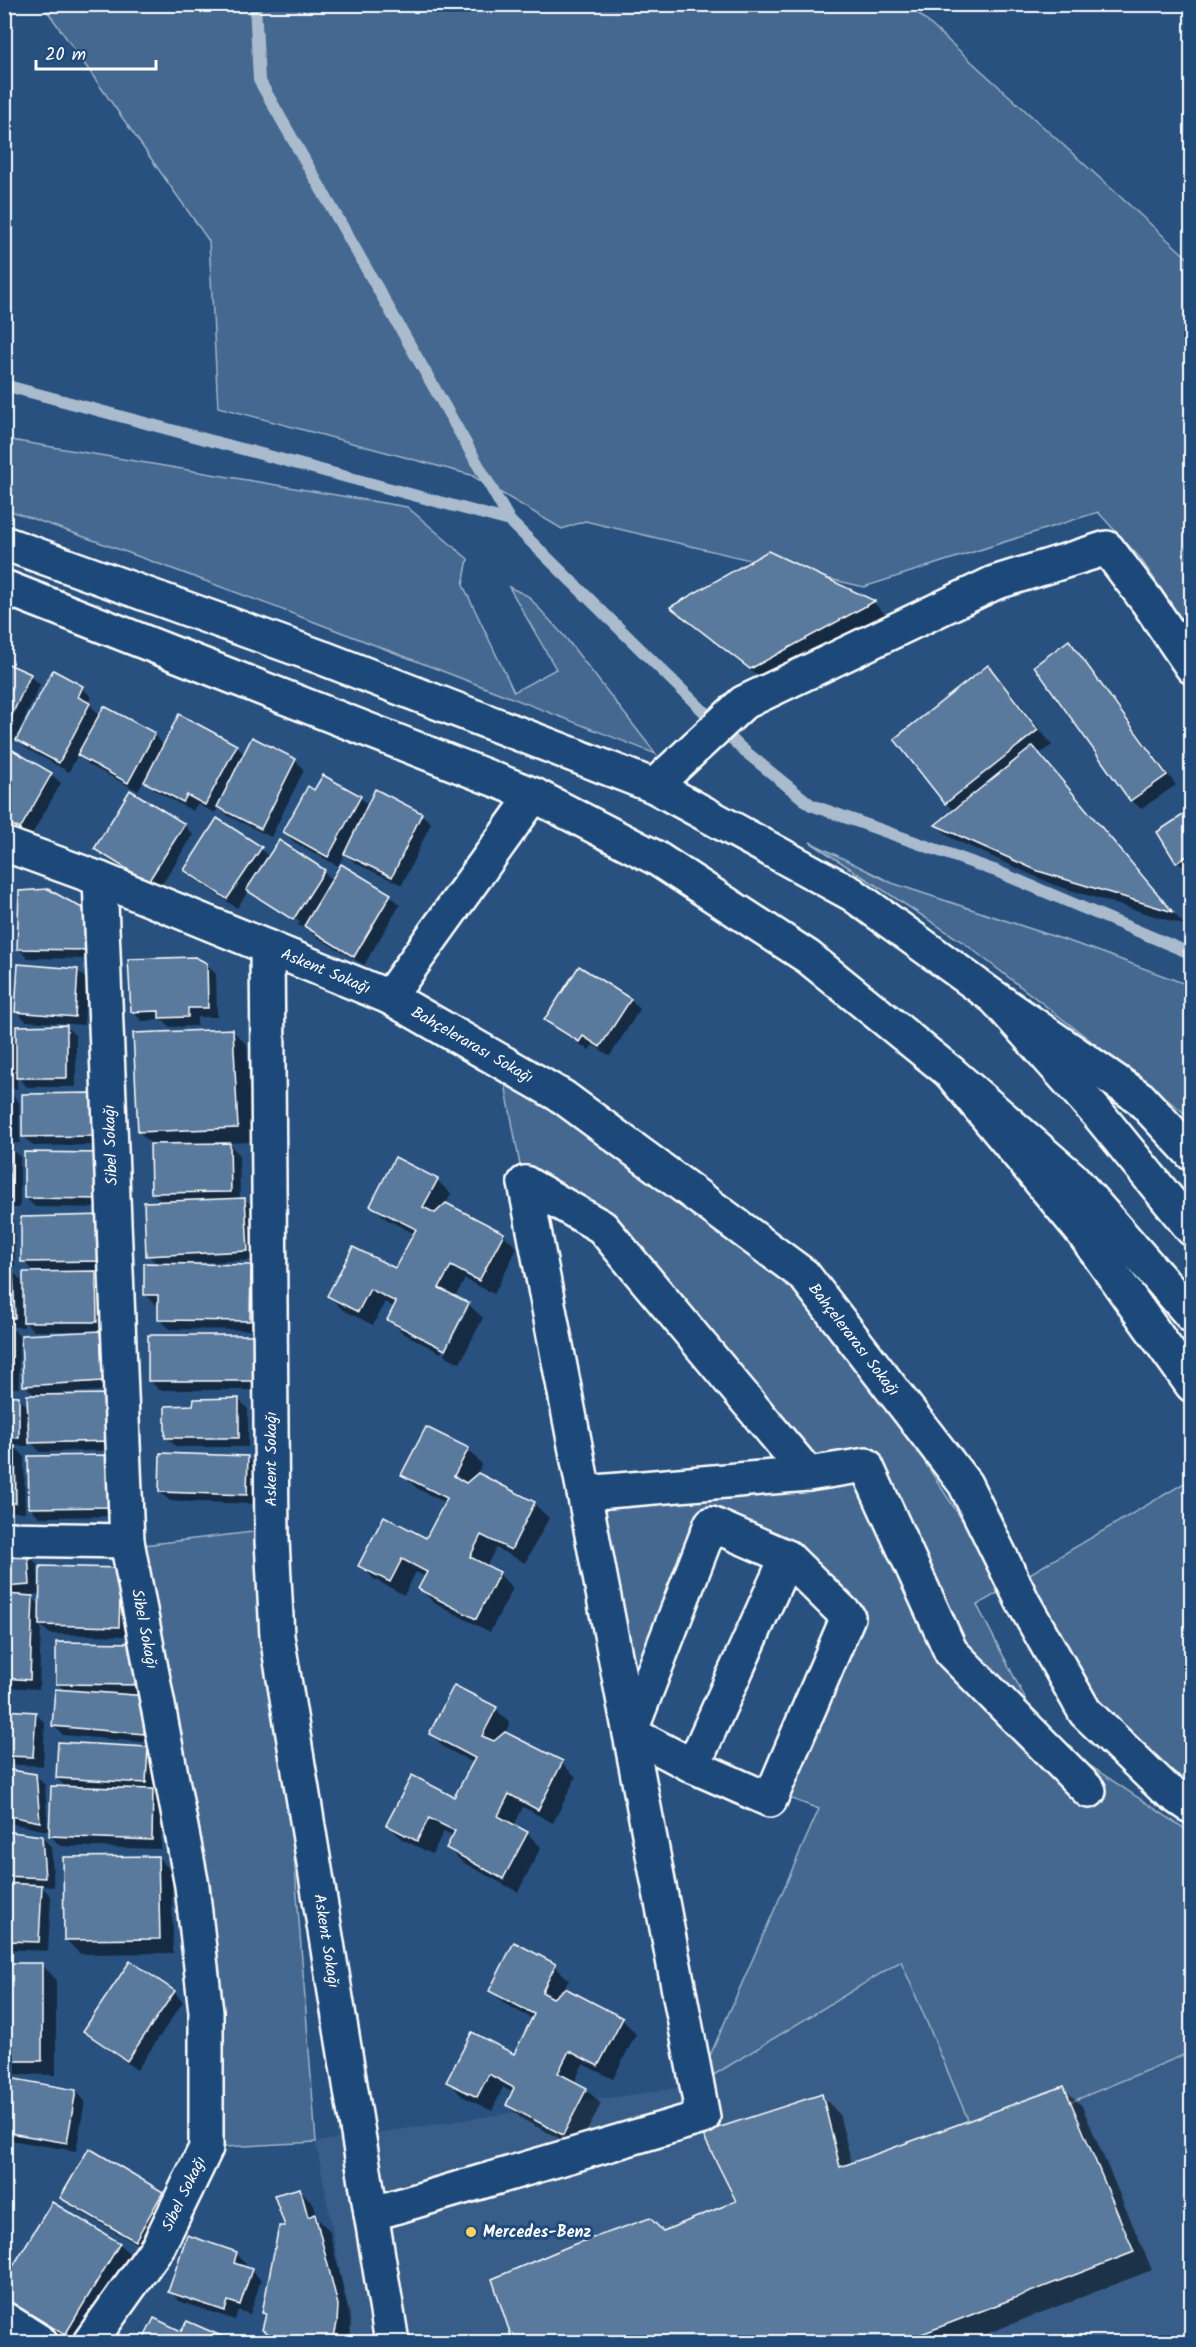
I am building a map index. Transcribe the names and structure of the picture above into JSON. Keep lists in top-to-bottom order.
{
  "streets": {
    "main road": ["Askent Sokağı", "Bahçelerarası Sokağı", "Sibel Sokağı"]
  },
  "crossings": [
    ["Askent Sokağı", "Bahçelerarası Sokağı"]
  ],
  "places": ["Mercedes-Benz"],
  "scale_bar": "20 m"
}
